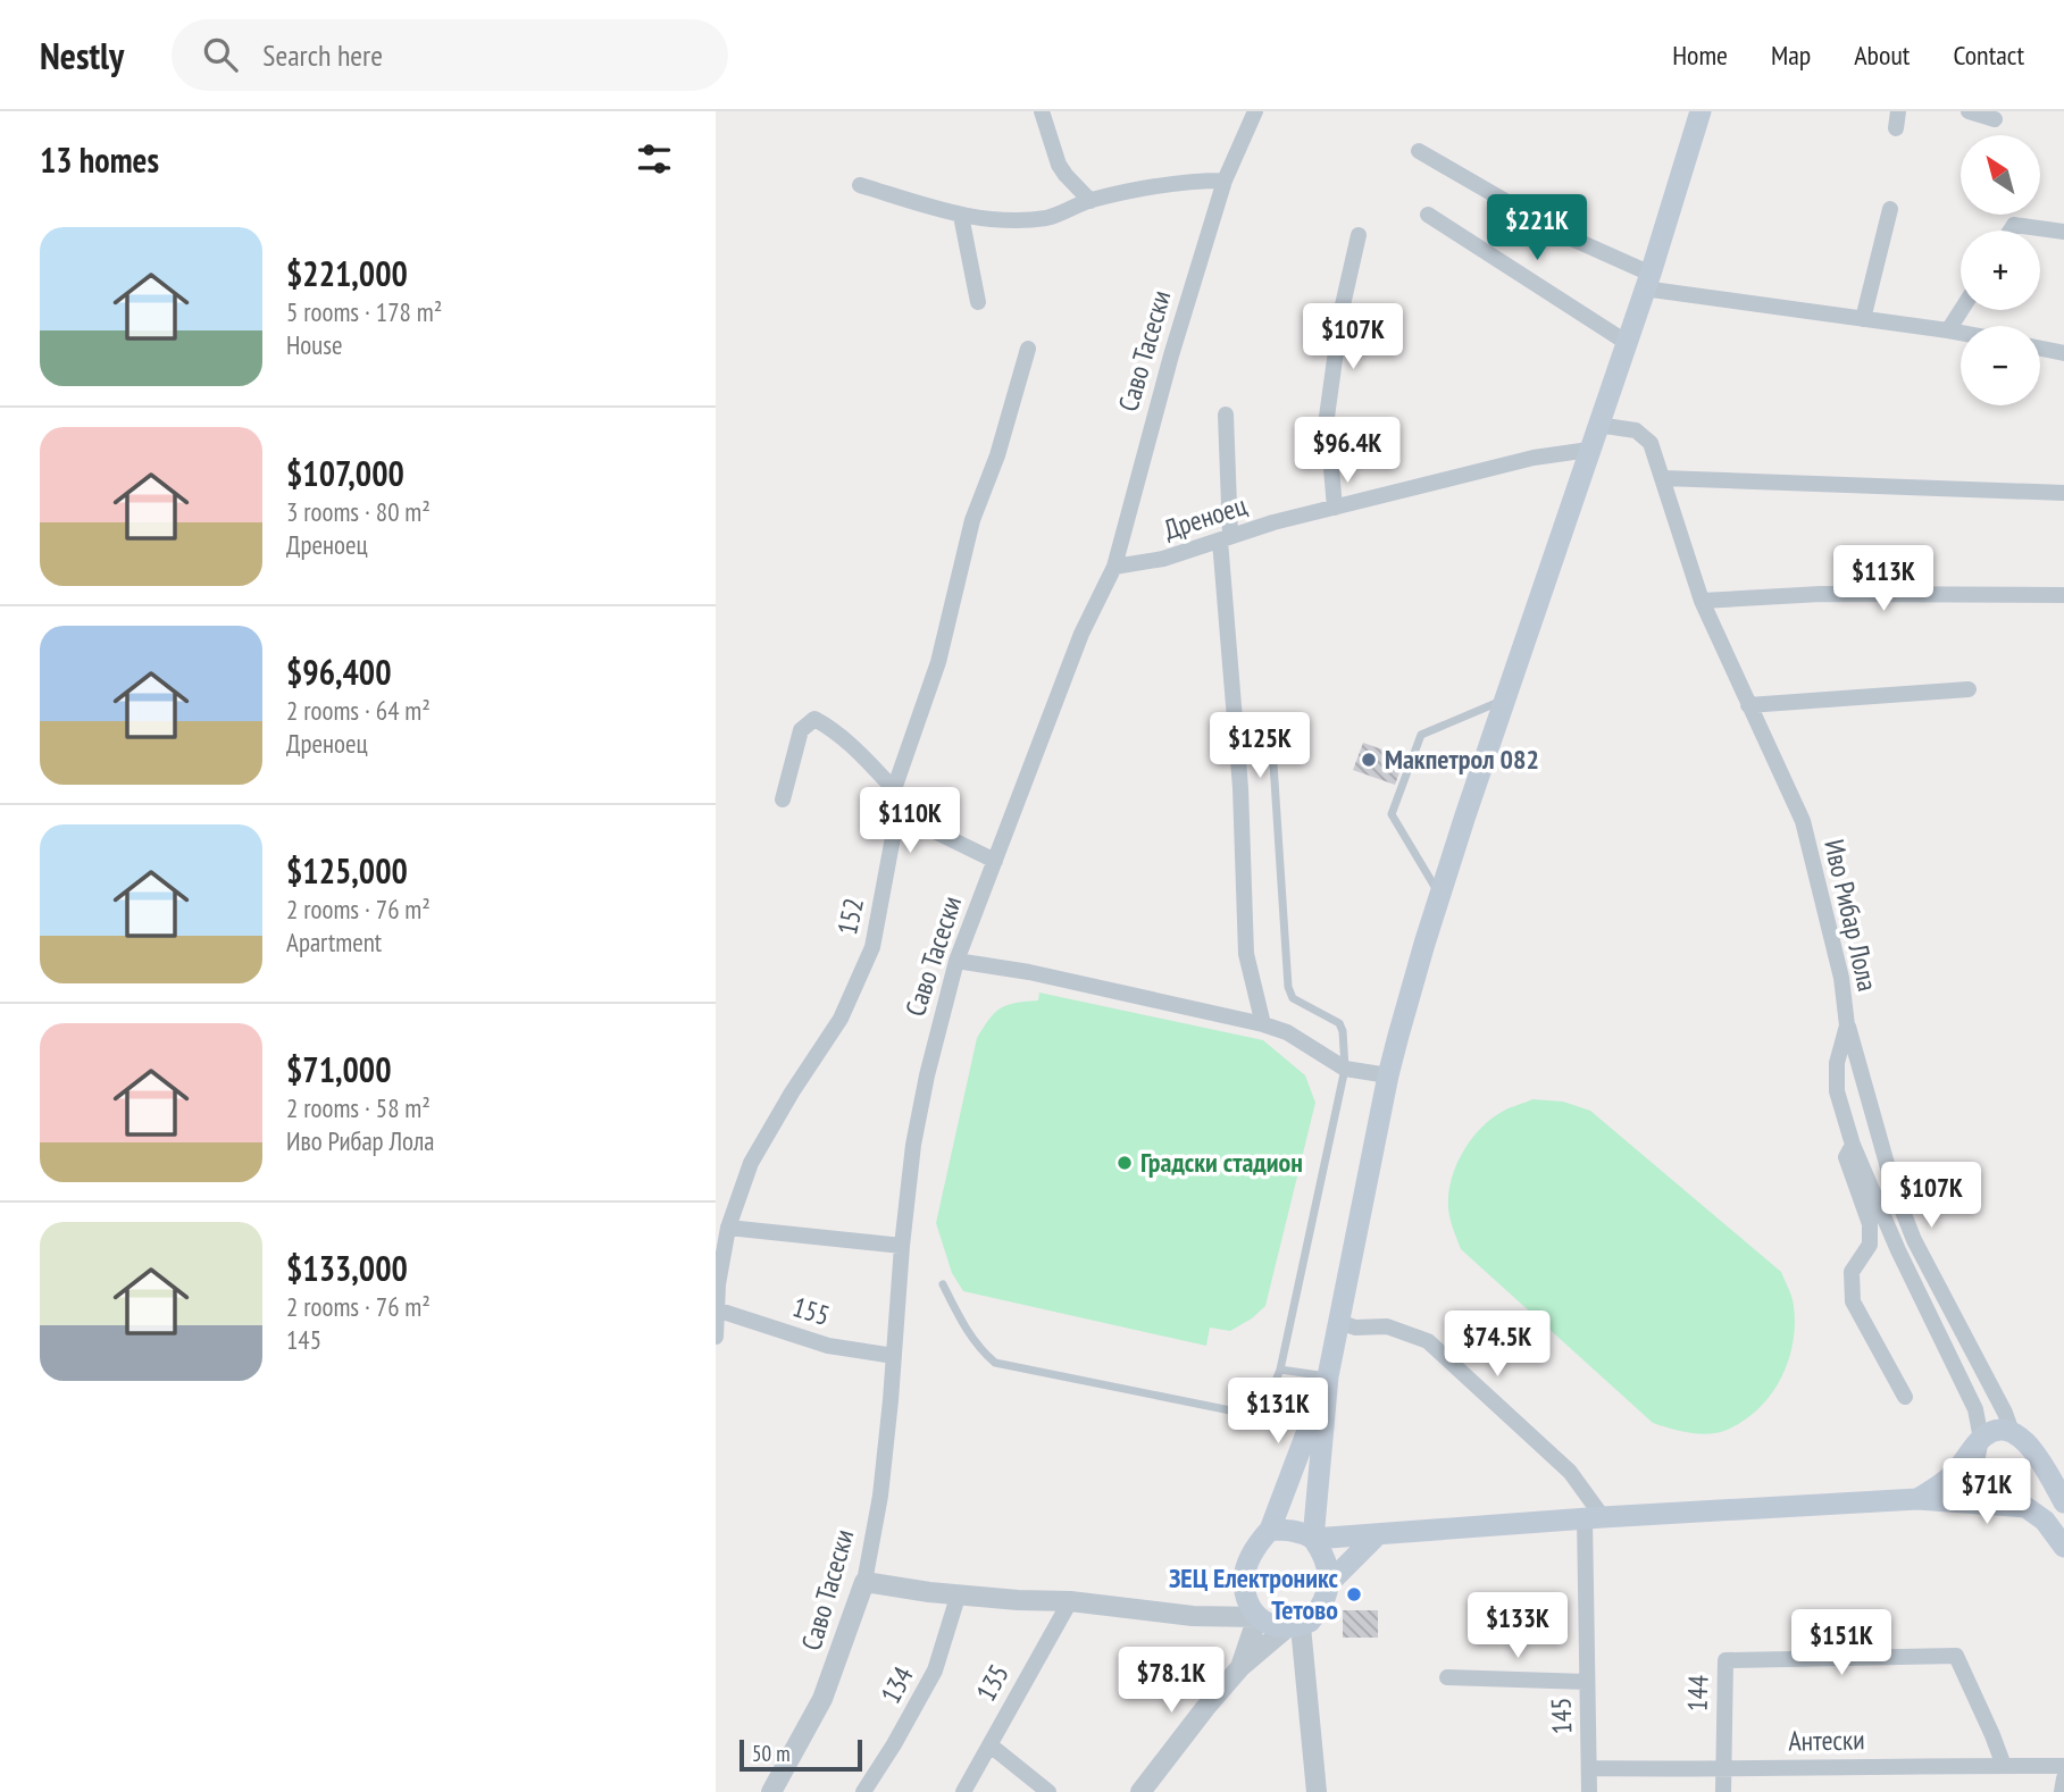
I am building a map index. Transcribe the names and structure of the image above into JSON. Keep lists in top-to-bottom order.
{
  "streets": {
    "street": [
      "Саво Тасески",
      "Дреноец",
      "Иво Рибар Лола",
      "152",
      "155",
      "135",
      "134",
      "144",
      "145",
      "Антески"
    ]
  },
  "crossings": [
    ["Саво Тасески", "Дреноец"],
    ["Саво Тасески", "155"],
    ["152", "155"],
    ["144", "Антески"],
    ["145", "Антески"]
  ],
  "places": ["Макпетрол 082", "Градски стадион", "ЗЕЦ Електроникс Тетово"],
  "scale_bar": "50 m",
  "north": "top left",
  "page": {
    "header": "Nestly",
    "search": "Search here",
    "nav": [
      "Home",
      "Map",
      "About",
      "Contact"
    ],
    "heading": "13 homes",
    "map_buttons": ["+", "−"],
    "price": [
      "$221K",
      "$107K",
      "$96.4K",
      "$113K",
      "$125K",
      "$110K",
      "$107K",
      "$74.5K",
      "$131K",
      "$71K",
      "$133K",
      "$151K",
      "$78.1K"
    ],
    "list": [
      {
        "name": "$221,000",
        "note": "5 rooms · 178 m² · House"
      },
      {
        "name": "$107,000",
        "note": "3 rooms · 80 m² · Дреноец"
      },
      {
        "name": "$96,400",
        "note": "2 rooms · 64 m² · Дреноец"
      },
      {
        "name": "$125,000",
        "note": "2 rooms · 76 m² · Apartment"
      },
      {
        "name": "$71,000",
        "note": "2 rooms · 58 m² · Иво Рибар Лола"
      },
      {
        "name": "$133,000",
        "note": "2 rooms · 76 m² · 145"
      }
    ],
    "scale": "50 m"
  }
}
